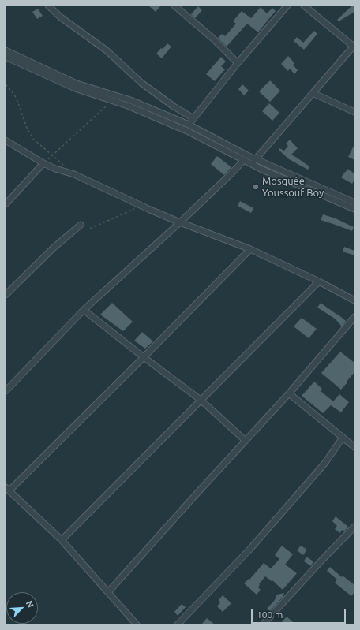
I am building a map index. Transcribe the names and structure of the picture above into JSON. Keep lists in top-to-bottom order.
{
  "places": ["Mosquée Youssouf Boy"],
  "scale_bar": "100 m",
  "north": "top right"
}
